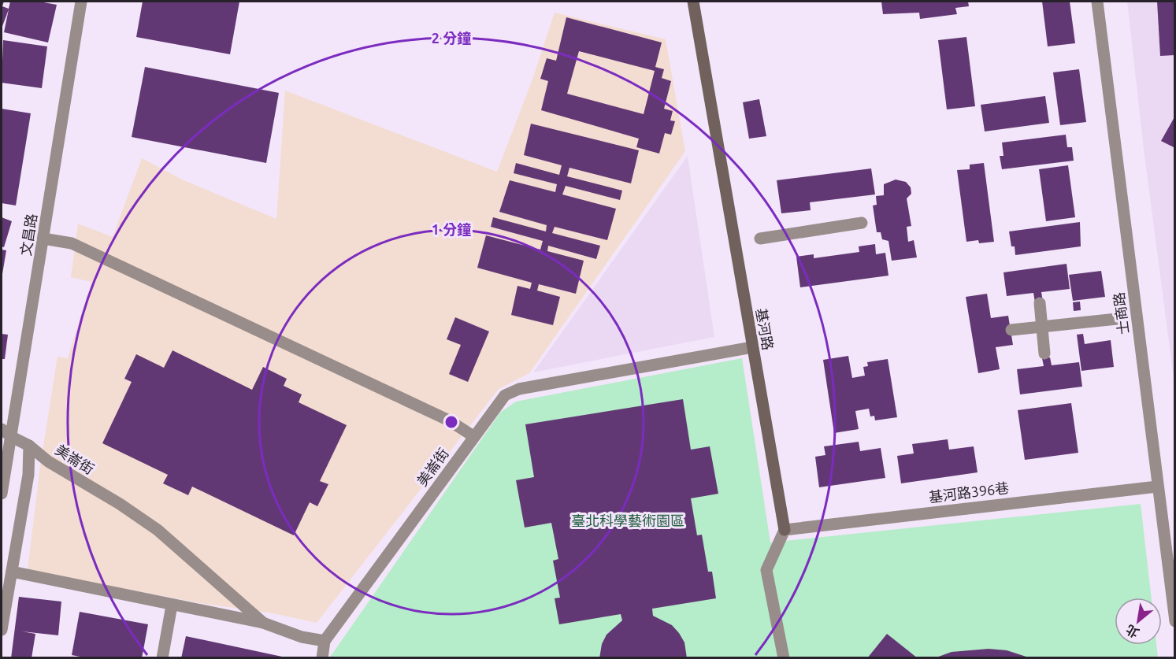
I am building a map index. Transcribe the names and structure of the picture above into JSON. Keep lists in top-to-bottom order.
{
  "streets": {
    "street": [
      "文昌路",
      "士商路",
      "基河路",
      "美崙街",
      "基河路396巷"
    ]
  },
  "crossings": [
    ["文昌路", "美崙街"],
    ["士商路", "基河路396巷"],
    ["基河路", "美崙街"],
    ["基河路", "基河路396巷"]
  ],
  "parks": ["臺北科學藝術園區"],
  "north": "bottom left",
  "rings": ["2 分鐘", "1 分鐘"]
}
